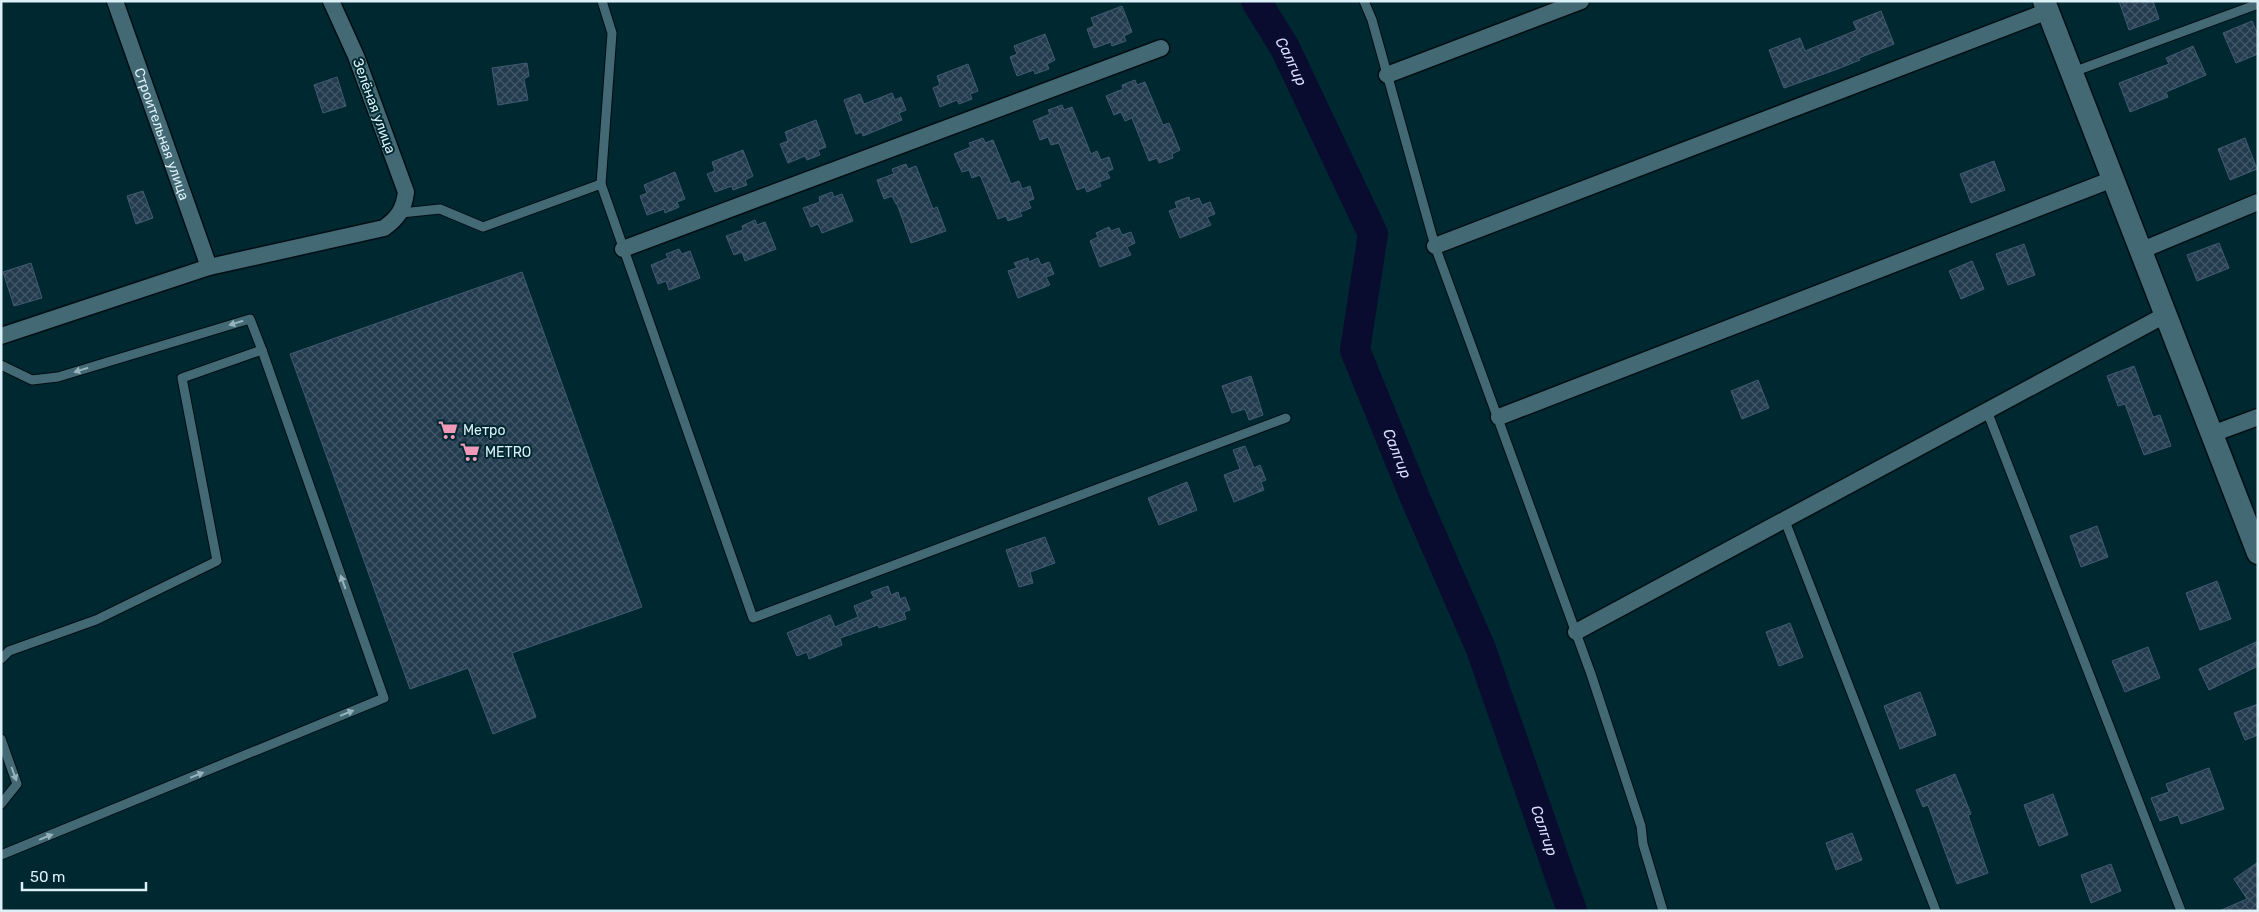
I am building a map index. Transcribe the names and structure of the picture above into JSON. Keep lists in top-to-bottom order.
{
  "streets": {
    "street": ["Зелёная улица", "Строительная улица"]
  },
  "water": ["Салгир"],
  "places": {
    "supermarket": ["Метро", "METRO"]
  },
  "scale_bar": "50 m"
}
